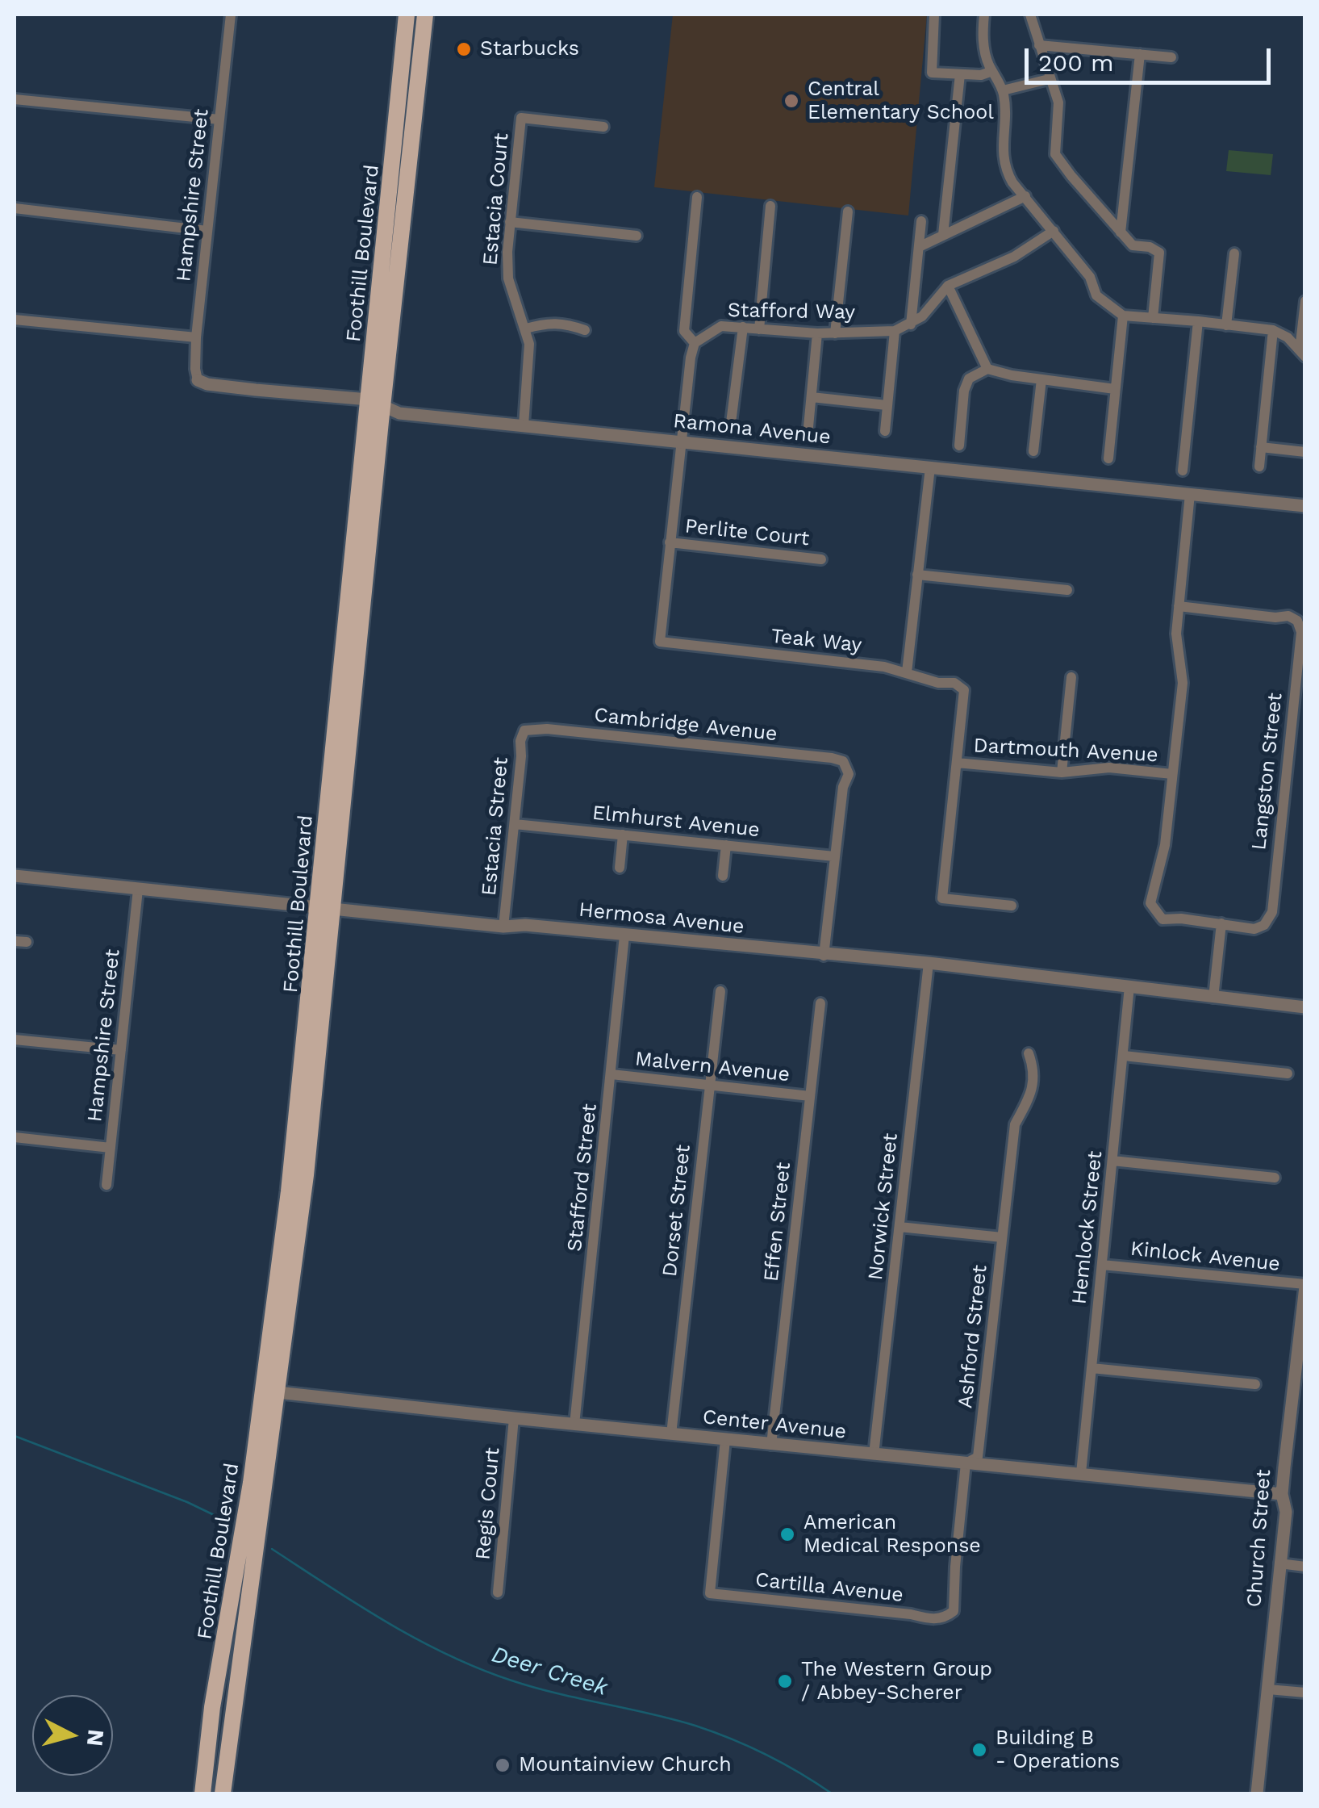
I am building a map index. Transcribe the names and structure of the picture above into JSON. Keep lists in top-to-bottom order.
{
  "streets": {
    "main road": ["Foothill Boulevard"],
    "street": [
      "Hampshire Street",
      "Estacia Court",
      "Stafford Way",
      "Ramona Avenue",
      "Perlite Court",
      "Teak Way",
      "Cambridge Avenue",
      "Dartmouth Avenue",
      "Langston Street",
      "Elmhurst Avenue",
      "Estacia Street",
      "Hermosa Avenue",
      "Malvern Avenue",
      "Stafford Street",
      "Norwick Street",
      "Dorset Street",
      "Effen Street",
      "Hemlock Street",
      "Kinlock Avenue",
      "Ashford Street",
      "Center Avenue",
      "Regis Court",
      "Church Street",
      "Cartilla Avenue"
    ]
  },
  "crossings": [
    ["Hampshire Street", "Ramona Avenue"],
    ["Hampshire Street", "Hermosa Avenue"],
    ["Estacia Court", "Ramona Avenue"],
    ["Foothill Boulevard", "Ramona Avenue"],
    ["Foothill Boulevard", "Hermosa Avenue"],
    ["Foothill Boulevard", "Center Avenue"],
    ["Perlite Court", "Teak Way"],
    ["Teak Way", "Dartmouth Avenue"],
    ["Cambridge Avenue", "Elmhurst Avenue"],
    ["Cambridge Avenue", "Estacia Street"],
    ["Elmhurst Avenue", "Estacia Street"],
    ["Estacia Street", "Hermosa Avenue"],
    ["Hermosa Avenue", "Stafford Street"],
    ["Hermosa Avenue", "Norwick Street"],
    ["Hermosa Avenue", "Hemlock Street"],
    ["Malvern Avenue", "Stafford Street"],
    ["Malvern Avenue", "Dorset Street"],
    ["Malvern Avenue", "Effen Street"],
    ["Stafford Street", "Center Avenue"],
    ["Norwick Street", "Center Avenue"],
    ["Dorset Street", "Center Avenue"],
    ["Effen Street", "Center Avenue"],
    ["Hemlock Street", "Kinlock Avenue"],
    ["Hemlock Street", "Center Avenue"],
    ["Kinlock Avenue", "Church Street"],
    ["Ashford Street", "Center Avenue"],
    ["Ashford Street", "Cartilla Avenue"],
    ["Center Avenue", "Regis Court"],
    ["Center Avenue", "Church Street"],
    ["Center Avenue", "Cartilla Avenue"]
  ],
  "water": ["Deer Creek"],
  "places": [
    "Starbucks",
    "Central Elementary School",
    "American Medical Response",
    "The Western Group / Abbey-Scherer",
    "Building B - Operations",
    "Mountainview Church"
  ],
  "scale_bar": "200 m",
  "north": "right"
}
